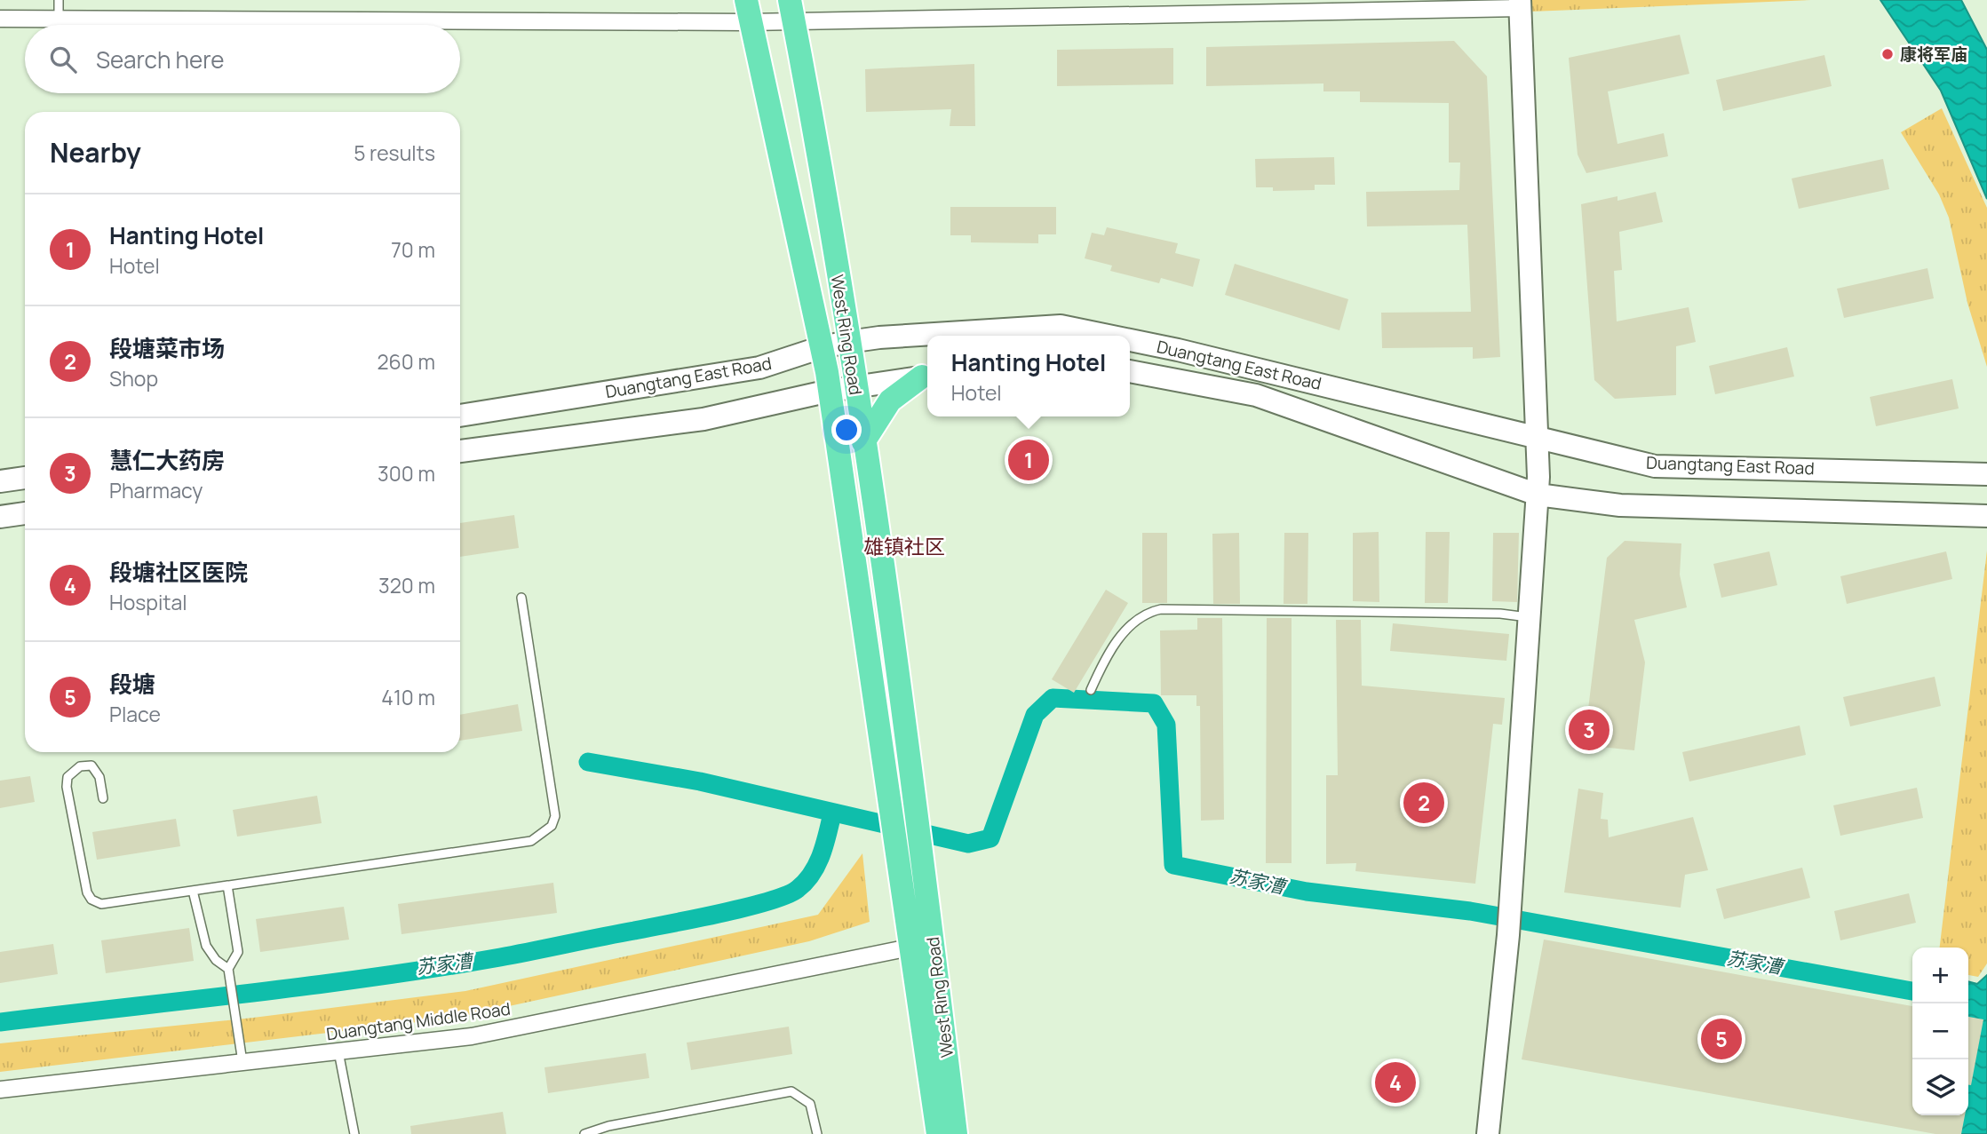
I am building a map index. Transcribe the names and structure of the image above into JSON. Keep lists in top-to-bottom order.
{
  "streets": {
    "main road": ["West Ring Road", "Duangtang East Road"],
    "street": ["Duangtang Middle Road"]
  },
  "crossings": [
    ["West Ring Road", "Duangtang East Road"],
    ["West Ring Road", "Duangtang Middle Road"]
  ],
  "districts": ["雄镇社区"],
  "water": ["苏家漕"],
  "places": ["康将军庙"],
  "page": {
    "search": "Search here",
    "heading": ["Nearby", "5 results"],
    "list": [
      {
        "mark": "1",
        "name": "Hanting Hotel",
        "note": "Hotel",
        "value": "70 m"
      },
      {
        "mark": "2",
        "name": "段塘菜市场",
        "note": "Shop",
        "value": "260 m"
      },
      {
        "mark": "3",
        "name": "慧仁大药房",
        "note": "Pharmacy",
        "value": "300 m"
      },
      {
        "mark": "4",
        "name": "段塘社区医院",
        "note": "Hospital",
        "value": "320 m"
      },
      {
        "mark": "5",
        "name": "段塘",
        "note": "Place",
        "value": "410 m"
      }
    ],
    "popup": ["Hanting Hotel", "Hotel"],
    "pins": [
      "1",
      "3",
      "2",
      "5",
      "4"
    ],
    "map_buttons": ["+", "−"]
  }
}
